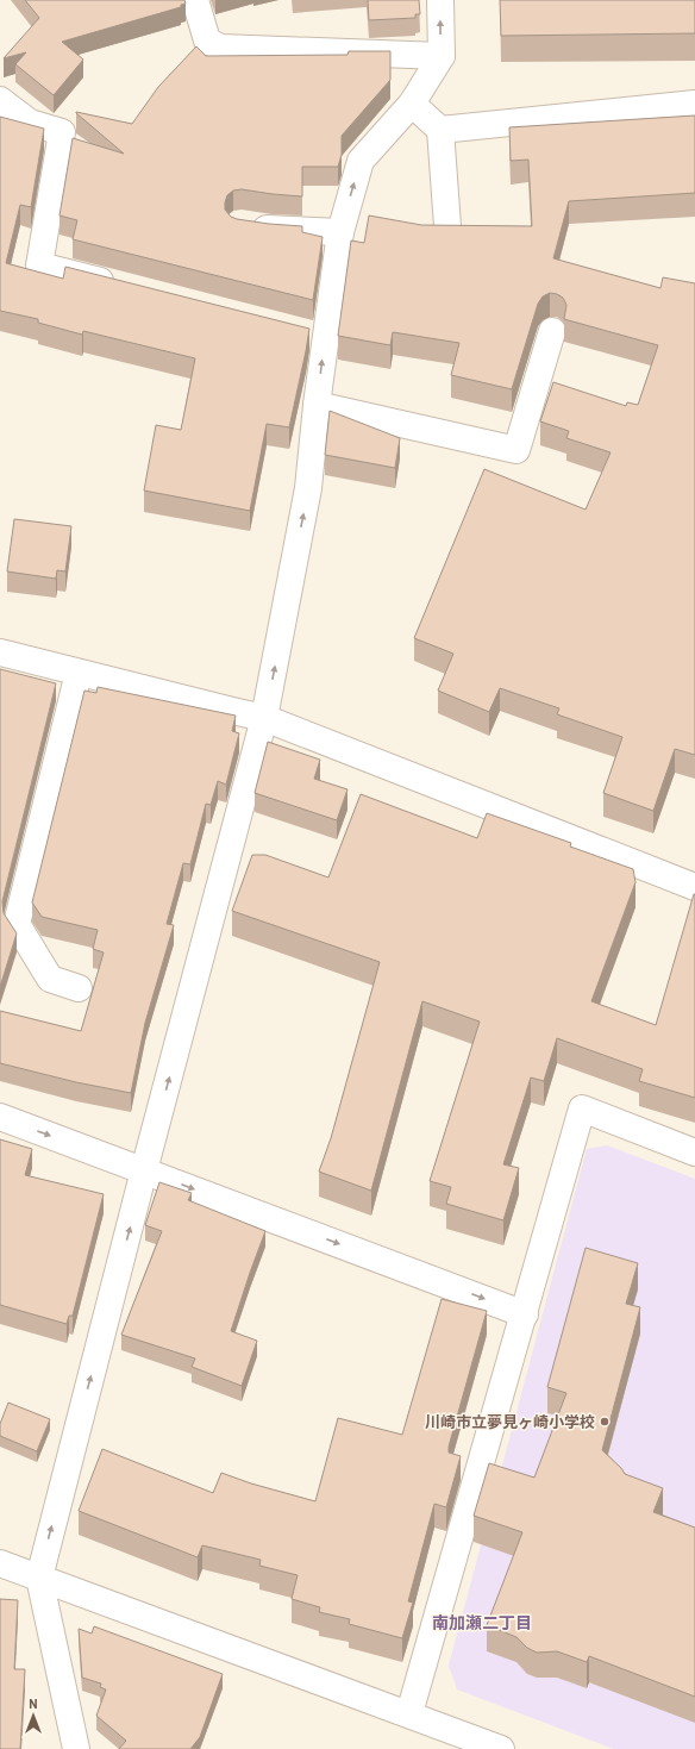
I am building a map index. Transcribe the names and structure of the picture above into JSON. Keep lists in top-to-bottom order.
{
  "districts": ["南加瀬二丁目"],
  "places": ["川崎市立夢見ヶ崎小学校"],
  "north": "top"
}
